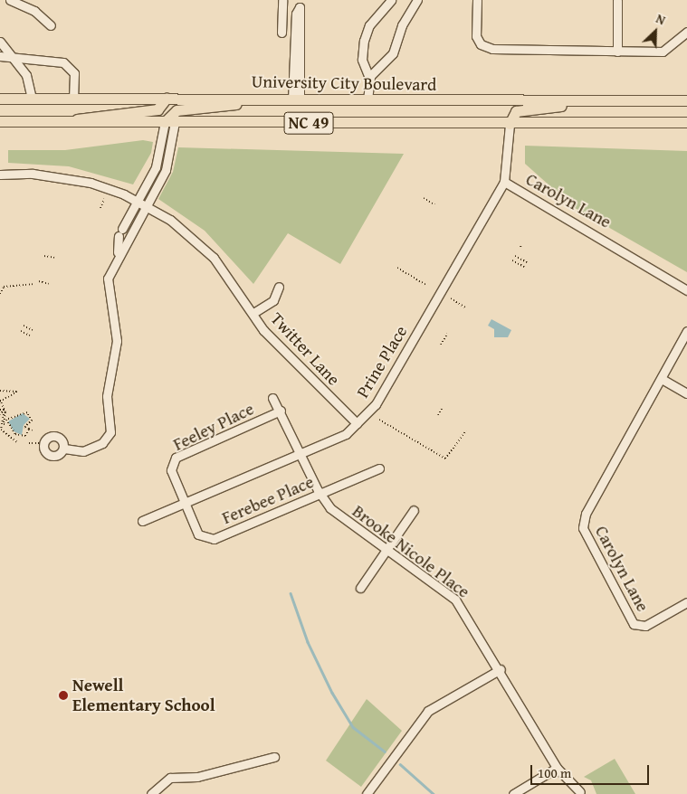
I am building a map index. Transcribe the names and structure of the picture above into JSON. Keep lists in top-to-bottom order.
{
  "streets": {
    "main road": ["University City Boulevard", "NC 49"],
    "street": [
      "Carolyn Lane",
      "Twitter Lane",
      "Prine Place",
      "Feeley Place",
      "Ferebee Place",
      "Brooke Nicole Place"
    ]
  },
  "crossings": [
    ["NC 49", "Prine Place"],
    ["Carolyn Lane", "Prine Place"],
    ["Twitter Lane", "Prine Place"],
    ["Prine Place", "Feeley Place"],
    ["Prine Place", "Ferebee Place"],
    ["Prine Place", "Brooke Nicole Place"],
    ["Feeley Place", "Ferebee Place"],
    ["Feeley Place", "Brooke Nicole Place"],
    ["Ferebee Place", "Brooke Nicole Place"]
  ],
  "places": ["Newell Elementary School"],
  "scale_bar": "100 m",
  "north": "top right"
}
